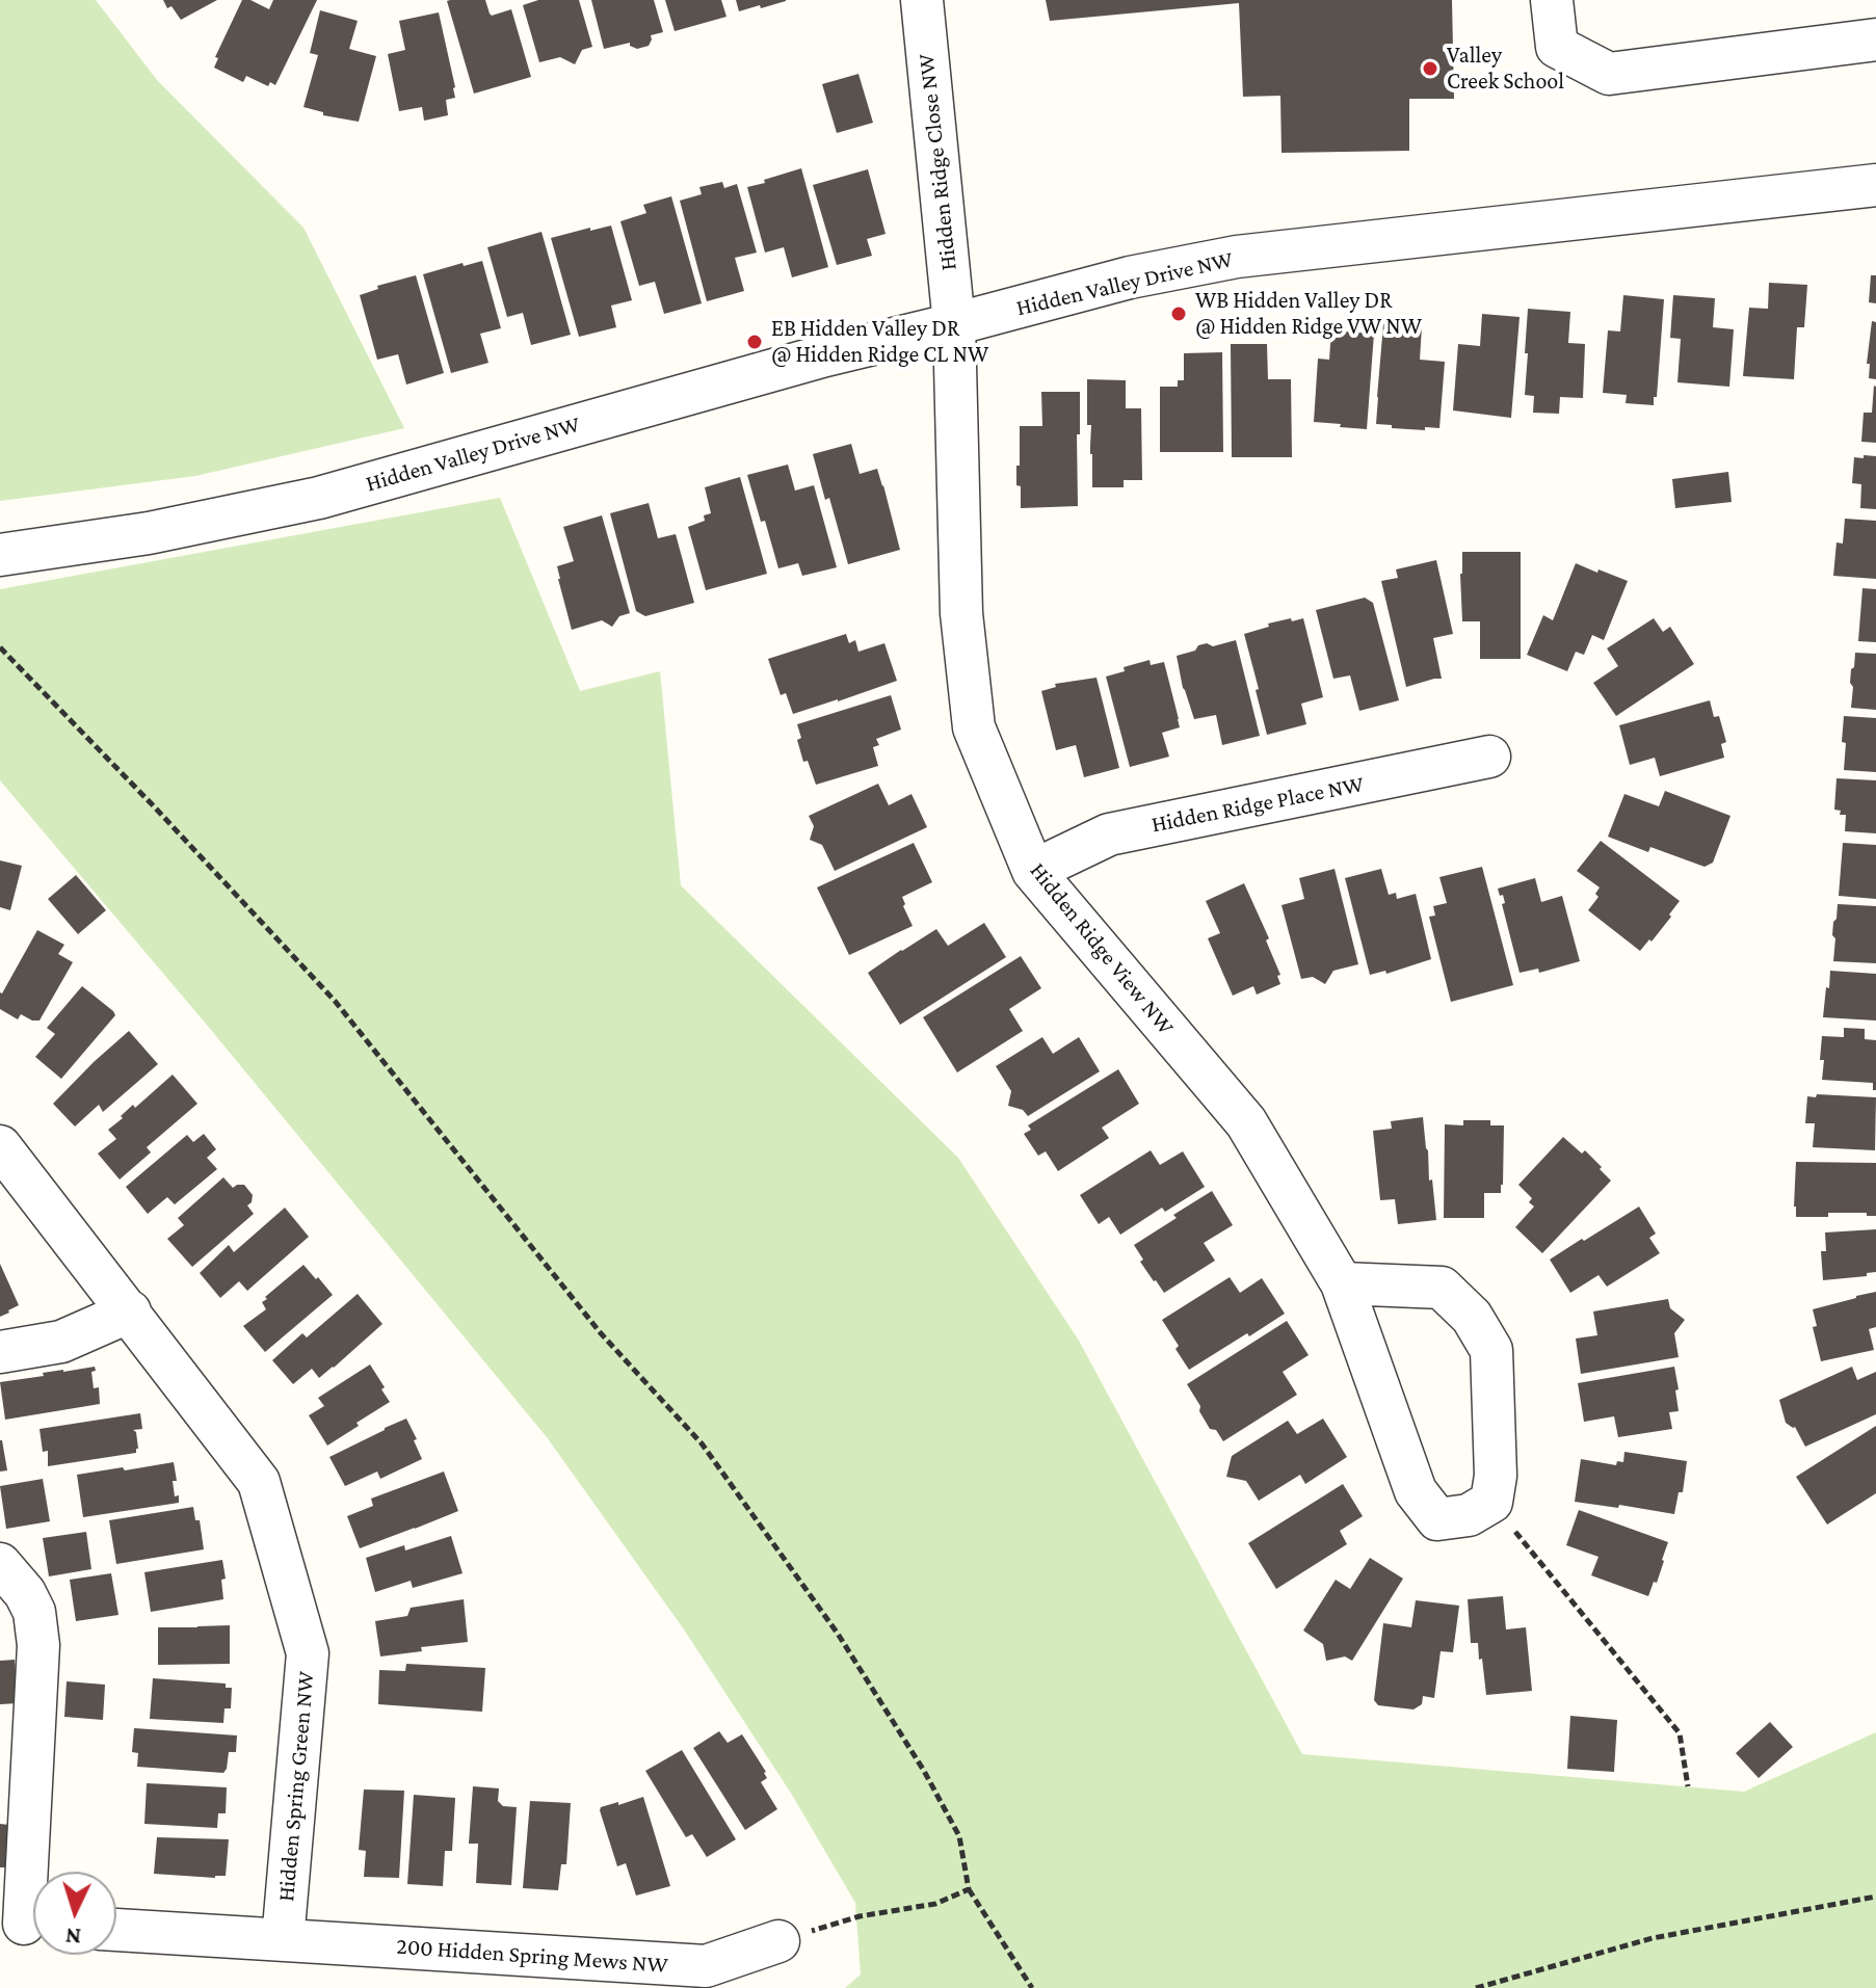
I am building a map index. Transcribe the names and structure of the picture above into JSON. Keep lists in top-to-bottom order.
{
  "streets": {
    "street": [
      "Hidden Ridge Close NW",
      "Hidden Valley Drive NW",
      "Hidden Ridge Place NW",
      "Hidden Ridge View NW",
      "Hidden Spring Green NW",
      "200 Hidden Spring Mews NW"
    ]
  },
  "crossings": [
    ["Hidden Ridge Close NW", "Hidden Valley Drive NW"],
    ["Hidden Ridge Close NW", "Hidden Ridge View NW"],
    ["Hidden Valley Drive NW", "Hidden Ridge View NW"],
    ["Hidden Ridge Place NW", "Hidden Ridge View NW"],
    ["Hidden Spring Green NW", "200 Hidden Spring Mews NW"]
  ],
  "places": ["Valley Creek School", "WB Hidden Valley DR @ Hidden Ridge VW NW", "EB Hidden Valley DR @ Hidden Ridge CL NW"],
  "north": "bottom"
}
